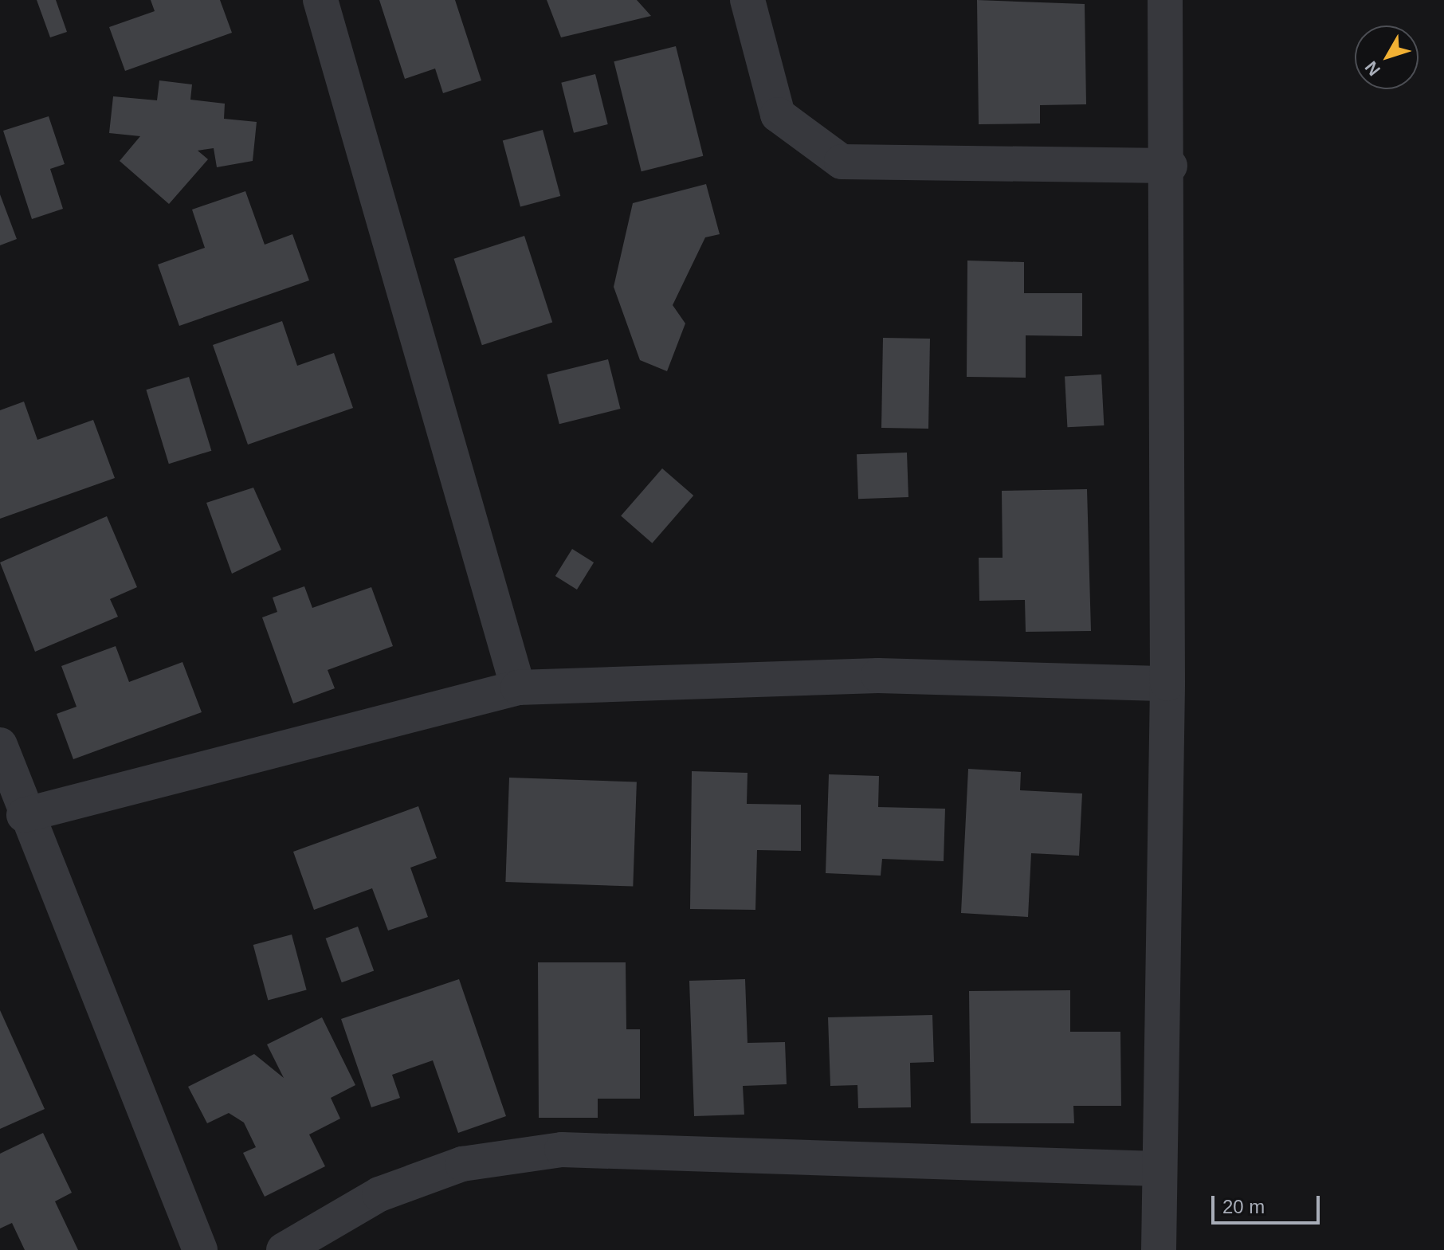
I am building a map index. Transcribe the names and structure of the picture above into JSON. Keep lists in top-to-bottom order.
{
  "scale_bar": "20 m",
  "north": "bottom left"
}
